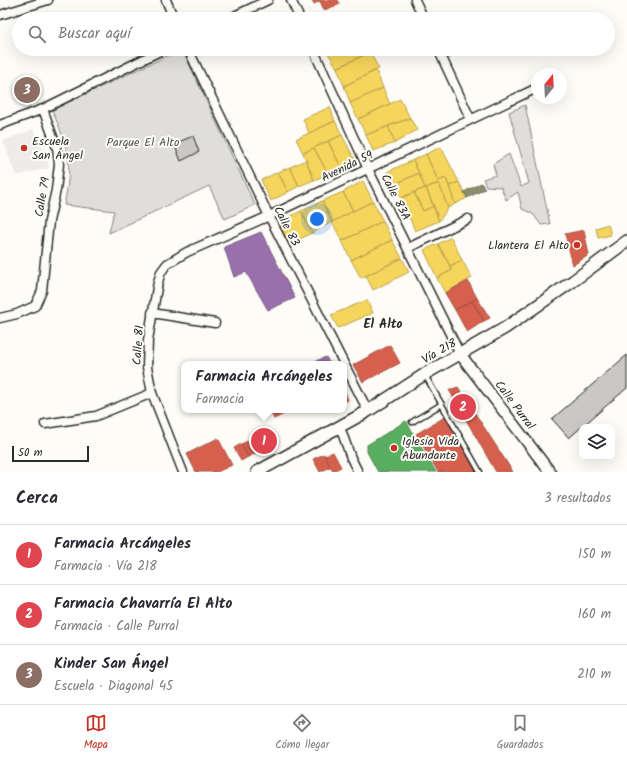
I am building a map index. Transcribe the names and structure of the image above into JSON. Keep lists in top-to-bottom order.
{
  "streets": {
    "main road": ["Vía 218"],
    "street": [
      "Avenida 59",
      "Calle 79",
      "Calle 83A",
      "Calle 83",
      "Calle 81",
      "Calle Purral"
    ]
  },
  "crossings": [
    ["Avenida 59", "Calle 83A"],
    ["Avenida 59", "Calle 83"],
    ["Avenida 59", "Calle 81"],
    ["Calle 83A", "Vía 218"],
    ["Calle 83A", "Calle Purral"],
    ["Calle 83", "Vía 218"],
    ["Vía 218", "Calle Purral"]
  ],
  "districts": ["El Alto"],
  "parks": ["Parque El Alto"],
  "places": ["Escuela San Ángel", "Llantera El Alto", "Iglesia Vida Abundante"],
  "scale_bar": "50 m",
  "north": "top",
  "page": {
    "search": "Buscar aquí",
    "pins": ["3", "2", "1"],
    "popup": ["Farmacia Arcángeles", "Farmacia"],
    "scale": "50 m",
    "heading": ["Cerca", "3 resultados"],
    "list": [
      {
        "mark": "1",
        "name": "Farmacia Arcángeles",
        "note": "Farmacia · Vía 218",
        "value": "150 m"
      },
      {
        "mark": "2",
        "name": "Farmacia Chavarría El Alto",
        "note": "Farmacia · Calle Purral",
        "value": "160 m"
      },
      {
        "mark": "3",
        "name": "Kinder San Ángel",
        "note": "Escuela · Diagonal 45",
        "value": "210 m"
      }
    ],
    "nav": ["Mapa", "Cómo llegar", "Guardados"]
  }
}
